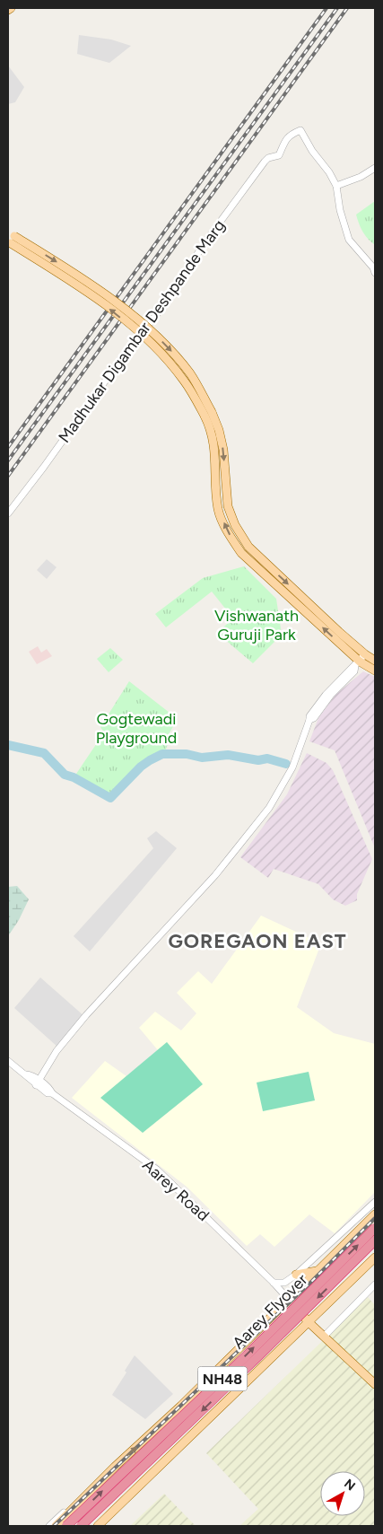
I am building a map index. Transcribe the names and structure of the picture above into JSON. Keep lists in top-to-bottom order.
{
  "streets": {
    "highway": ["Aarey Flyover", "NH48"],
    "street": ["Madhukar Digambar Deshpande Marg", "Aarey Road"]
  },
  "districts": ["GOREGAON EAST"],
  "parks": ["Vishwanath Guruji Park", "Gogtewadi Playground"],
  "north": "top right"
}
